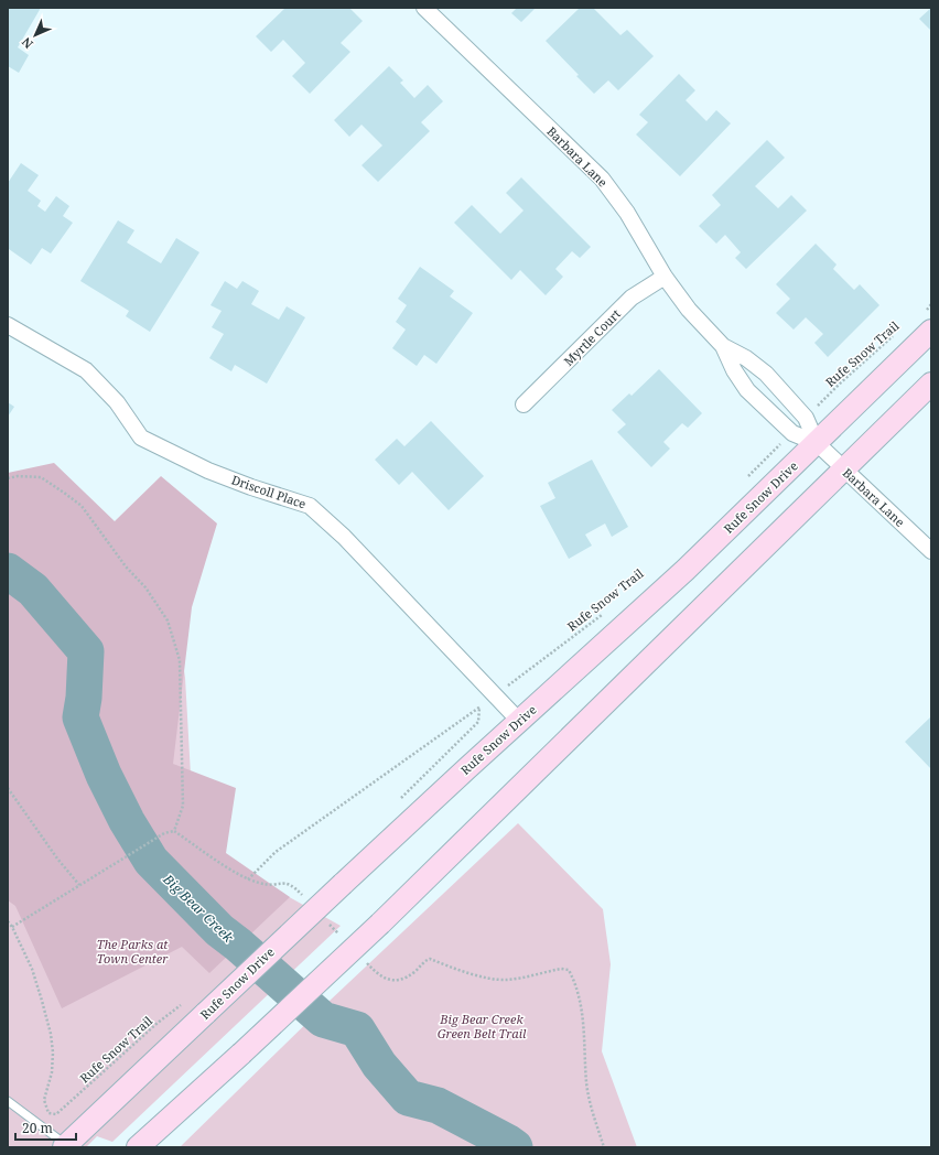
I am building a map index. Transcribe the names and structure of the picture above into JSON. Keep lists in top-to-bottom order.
{
  "streets": {
    "main road": ["Rufe Snow Drive"],
    "street": ["Barbara Lane", "Myrtle Court", "Driscoll Place"],
    "path": ["Rufe Snow Trail"]
  },
  "crossings": [
    ["Barbara Lane", "Myrtle Court"],
    ["Barbara Lane", "Rufe Snow Trail"],
    ["Barbara Lane", "Rufe Snow Drive"],
    ["Rufe Snow Trail", "Driscoll Place"],
    ["Driscoll Place", "Rufe Snow Drive"]
  ],
  "water": ["Big Bear Creek"],
  "parks": ["The Parks at Town Center", "Big Bear Creek Green Belt Trail"],
  "scale_bar": "20 m",
  "north": "bottom left"
}
